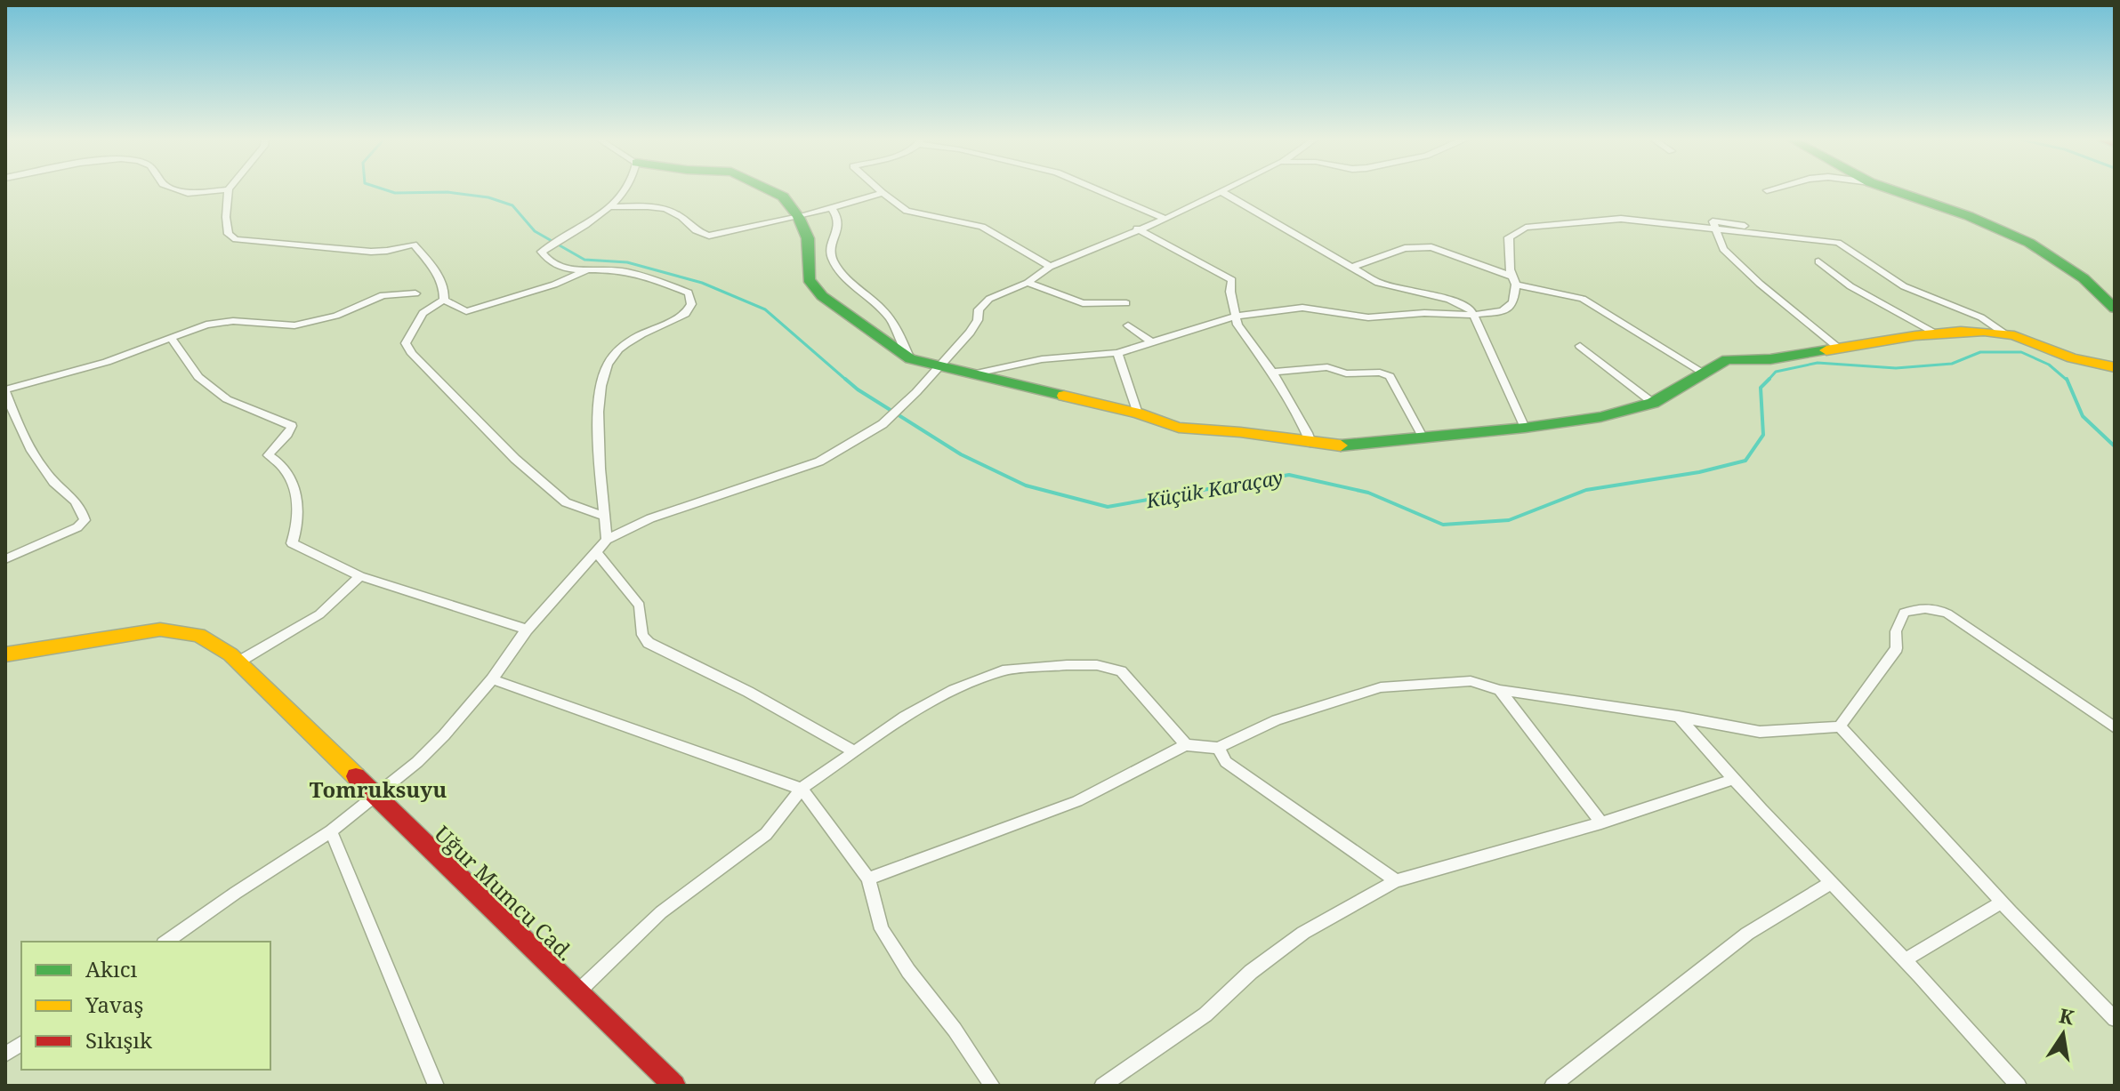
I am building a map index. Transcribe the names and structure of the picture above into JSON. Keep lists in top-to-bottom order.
{
  "streets": {
    "street": ["Uğur Mumcu Cad."]
  },
  "districts": ["Tomruksuyu"],
  "water": ["Küçük Karaçay"],
  "legend": ["Akıcı", "Yavaş", "Sıkışık"],
  "north": "top"
}
